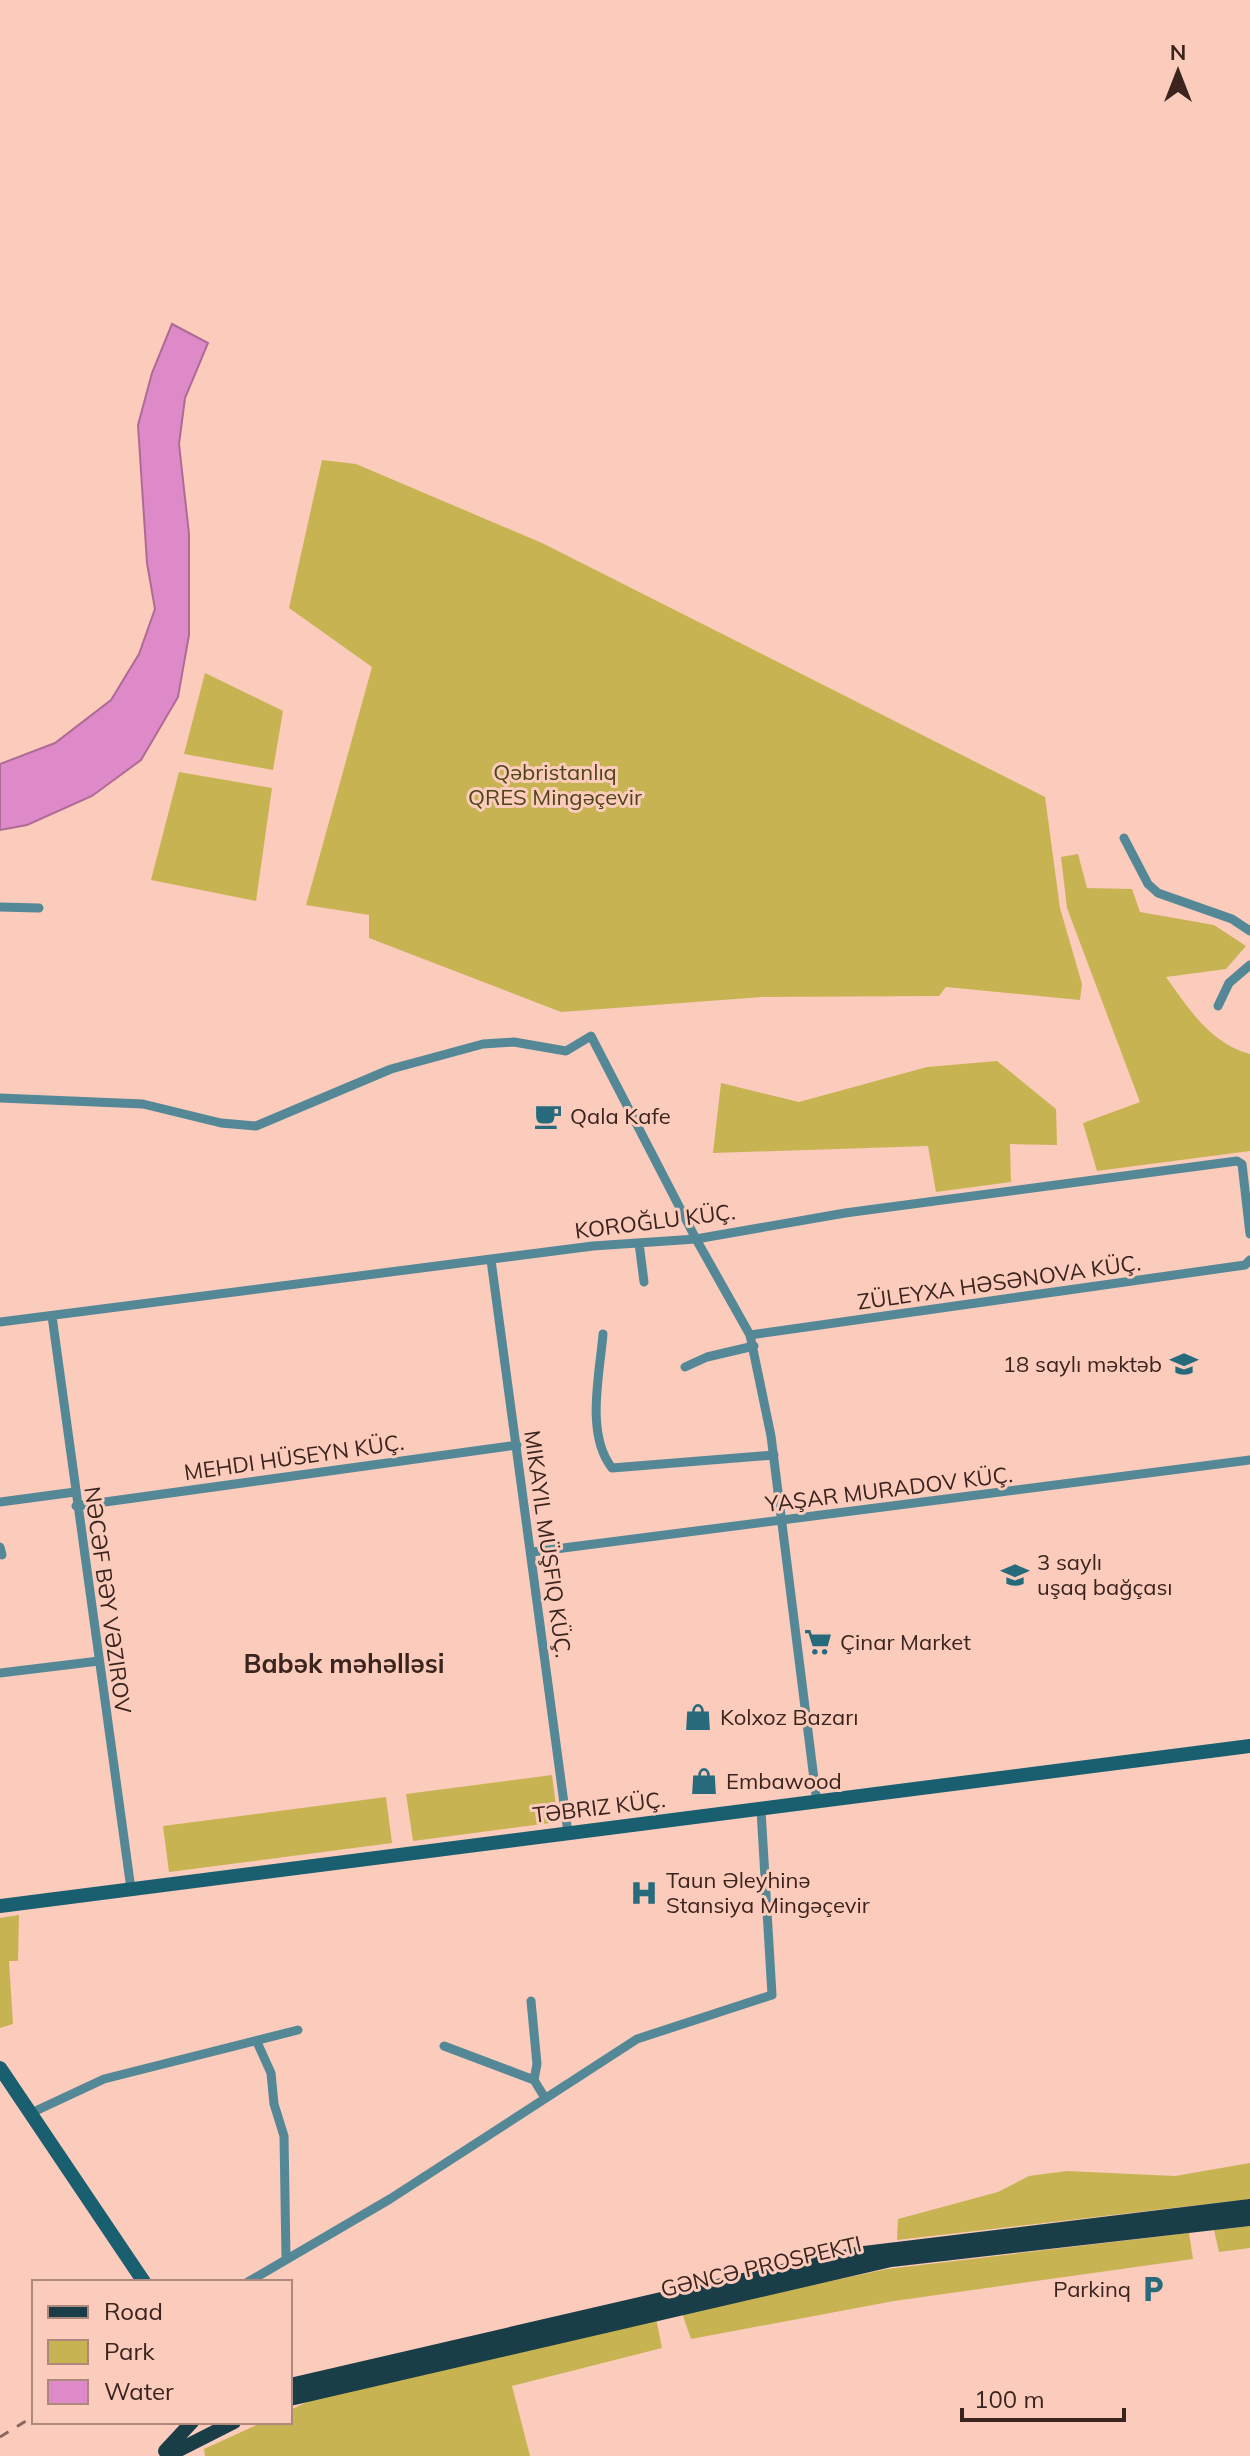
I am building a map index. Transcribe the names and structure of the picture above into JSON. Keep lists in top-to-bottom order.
{
  "streets": {
    "main road": ["TƏBRIZ KÜÇ.", "GƏNCƏ PROSPEKTI"],
    "street": [
      "KOROĞLU KÜÇ.",
      "ZÜLEYXA HƏSƏNOVA KÜÇ.",
      "MEHDI HÜSEYN KÜÇ.",
      "YAŞAR MURADOV KÜÇ.",
      "NƏCƏF BƏY VƏZIROV"
    ]
  },
  "crossings": [
    ["KOROĞLU KÜÇ.", "NƏCƏF BƏY VƏZIROV"],
    ["MEHDI HÜSEYN KÜÇ.", "NƏCƏF BƏY VƏZIROV"],
    ["NƏCƏF BƏY VƏZIROV", "TƏBRIZ KÜÇ."]
  ],
  "districts": ["Babək məhəlləsi"],
  "parks": ["Qəbristanlıq QRES Mingəçevir"],
  "places": {
    "cafe": ["Qala Kafe"],
    "school or university": ["18 saylı məktəb", "3 saylı uşaq bağçası"],
    "supermarket": ["Çinar Market"],
    "shop": ["Kolxoz Bazarı", "Embawood"],
    "hospital": ["Taun Əleyhinə Stansiya Mingəçevir"],
    "parking": ["Parkinq"]
  },
  "legend": ["Road", "Park", "Water"],
  "scale_bar": "100 m",
  "north": "top"
}
